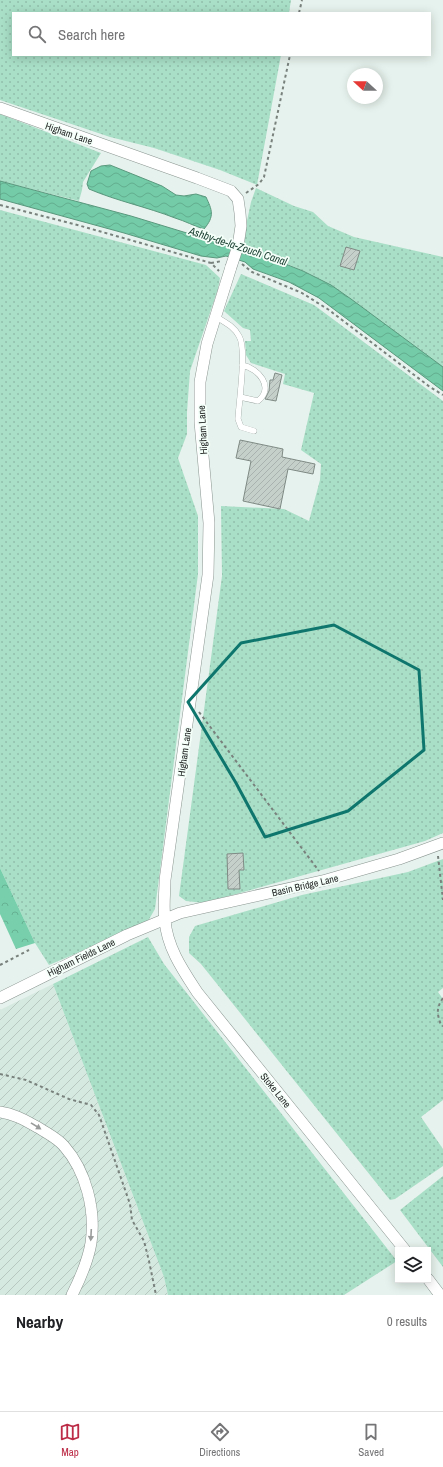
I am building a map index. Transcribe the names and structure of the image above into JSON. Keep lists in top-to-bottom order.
{
  "streets": {
    "street": [
      "Higham Lane",
      "Basin Bridge Lane",
      "Higham Fields Lane",
      "Stoke Lane"
    ]
  },
  "crossings": [
    ["Higham Lane", "Basin Bridge Lane"],
    ["Higham Lane", "Higham Fields Lane"],
    ["Higham Lane", "Stoke Lane"],
    ["Basin Bridge Lane", "Higham Fields Lane"],
    ["Basin Bridge Lane", "Stoke Lane"],
    ["Higham Fields Lane", "Stoke Lane"]
  ],
  "water": ["Ashby-de-la-Zouch Canal"],
  "north": "left",
  "page": {
    "search": "Search here",
    "heading": ["Nearby", "0 results"],
    "nav": ["Map", "Directions", "Saved"]
  }
}
